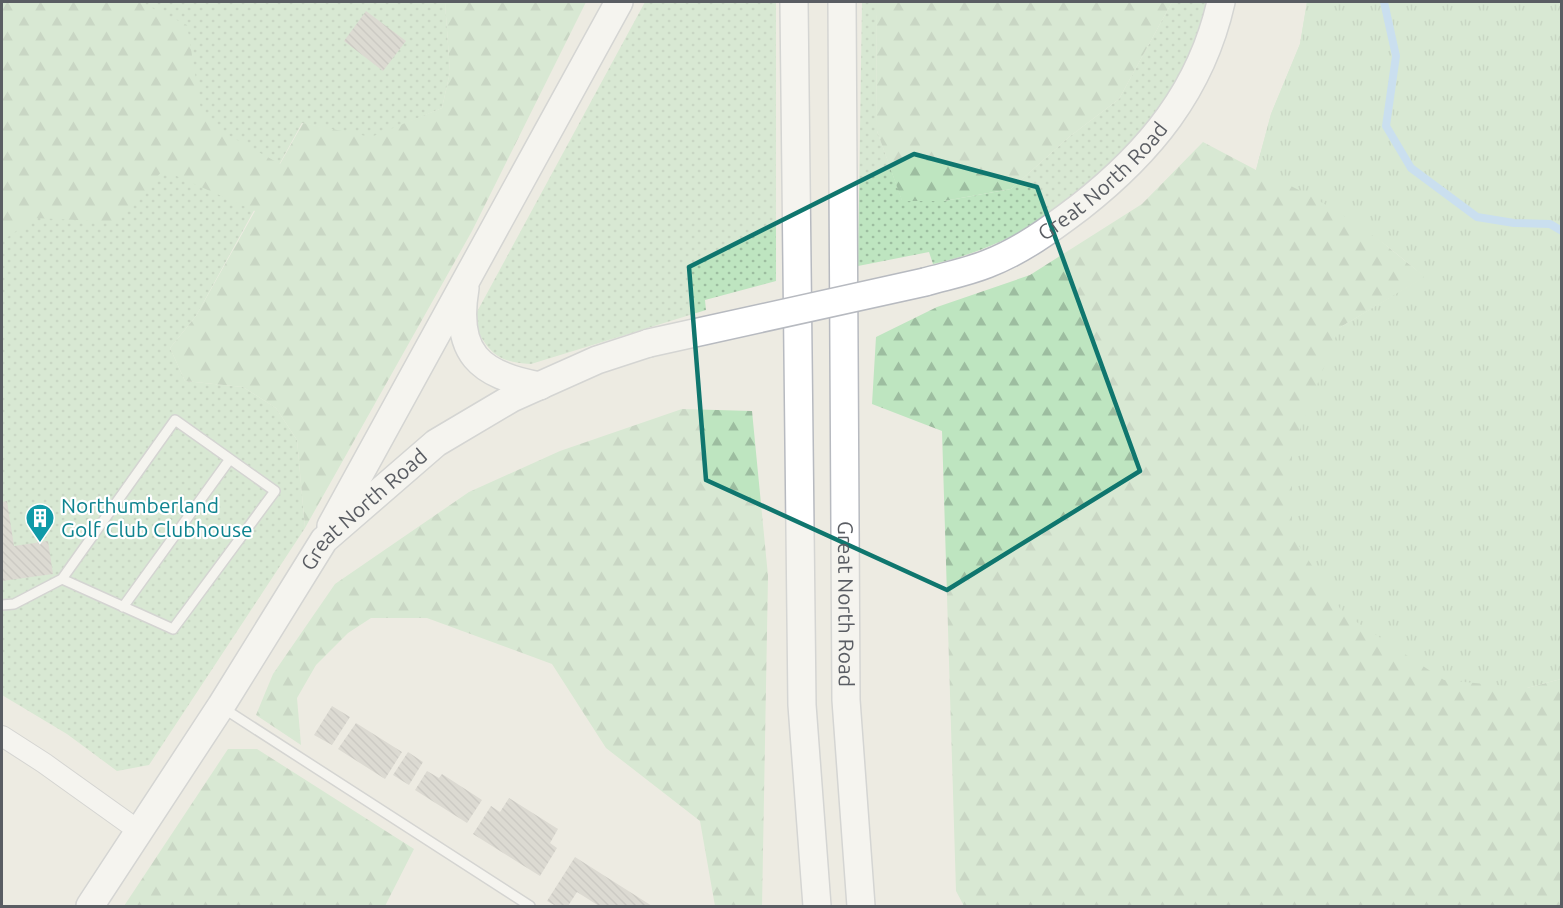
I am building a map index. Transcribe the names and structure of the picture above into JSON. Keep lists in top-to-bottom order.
{
  "streets": {
    "main road": ["Great North Road"]
  },
  "places": {
    "building": ["Northumberland Golf Club Clubhouse"]
  }
}
